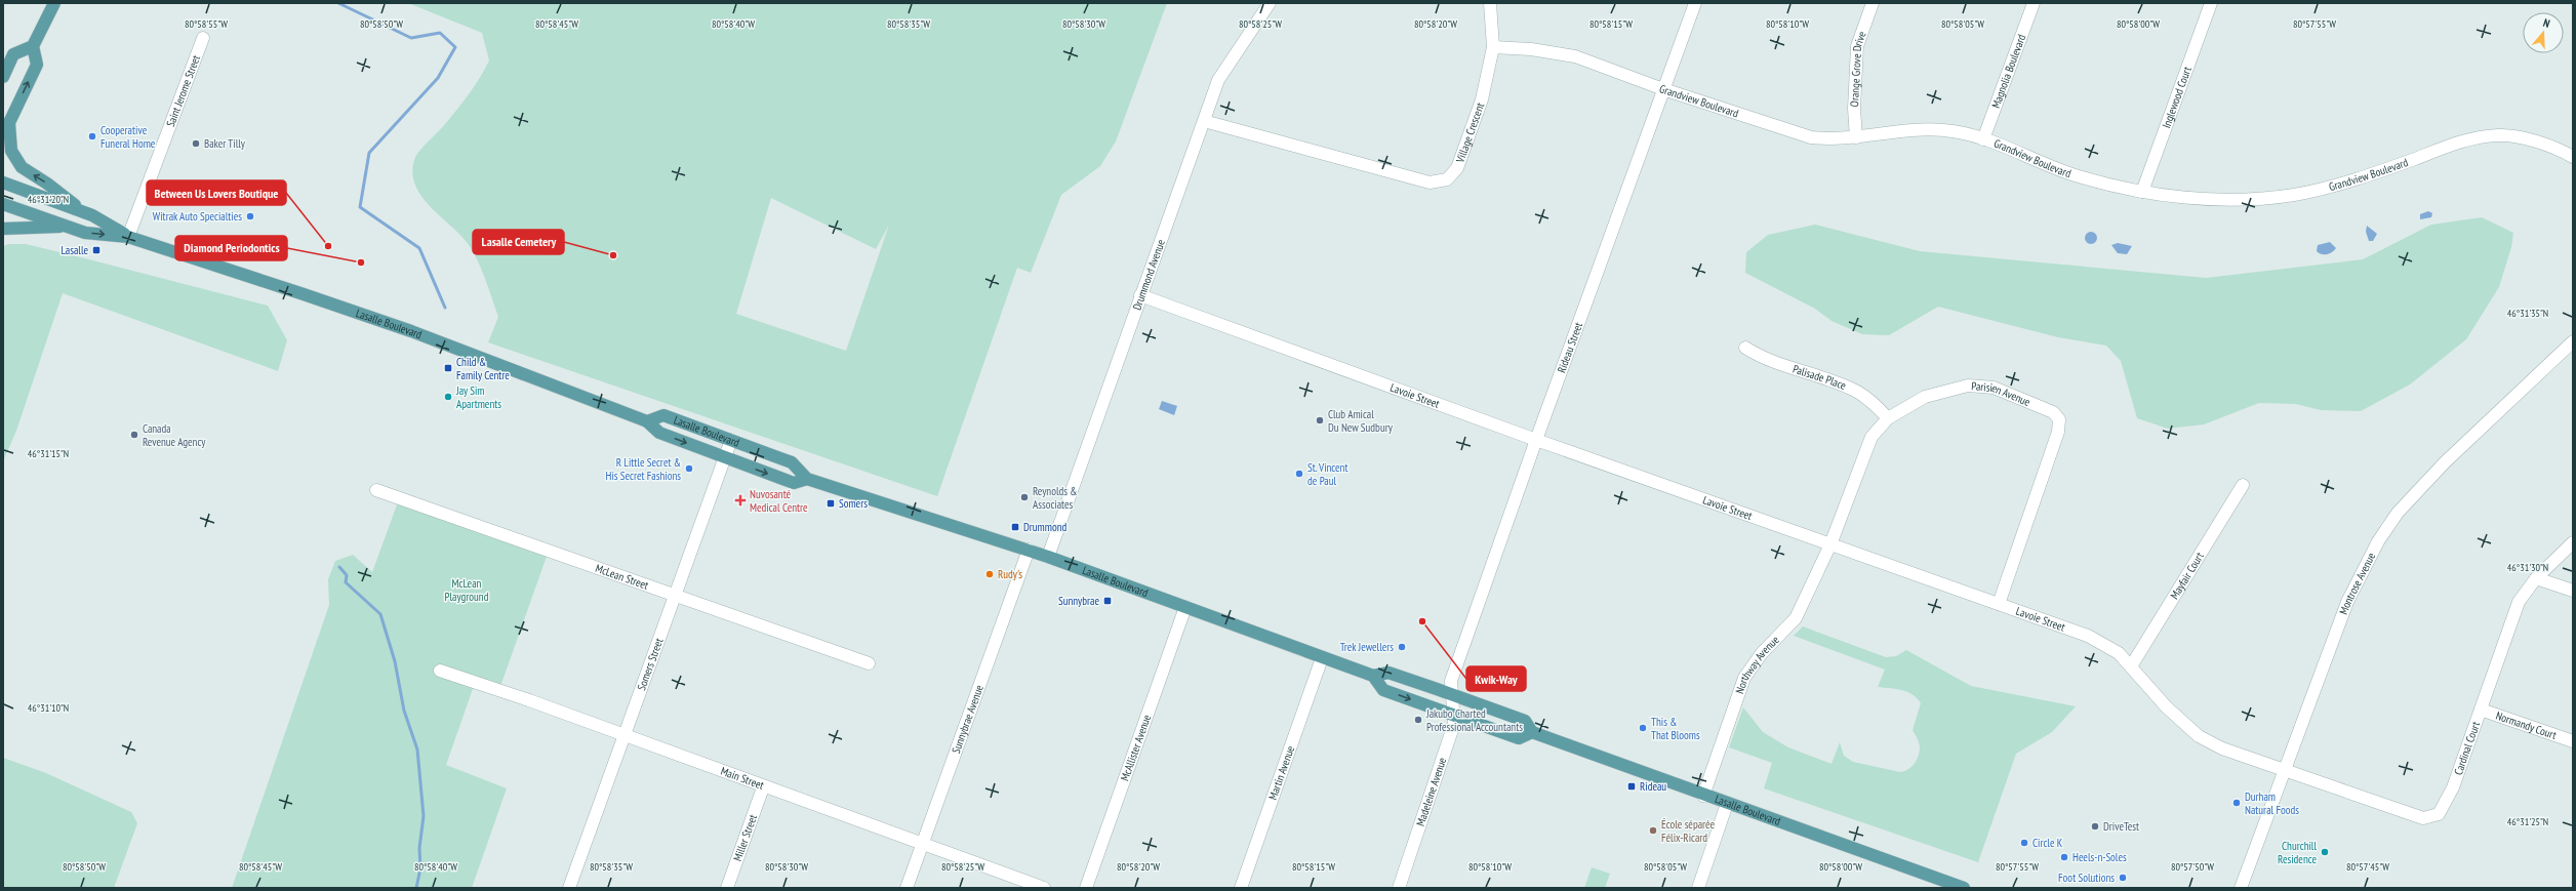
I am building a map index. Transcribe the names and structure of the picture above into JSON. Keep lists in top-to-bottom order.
{
  "streets": {
    "main road": ["Lasalle Boulevard"],
    "street": [
      "Orange Grove Drive",
      "Magnolia Boulevard",
      "Saint Jerome Street",
      "Inglewood Court",
      "Grandview Boulevard",
      "Village Crescent",
      "Drummond Avenue",
      "Rideau Street",
      "Palisade Place",
      "Lavoie Street",
      "Parisien Avenue",
      "McLean Street",
      "Mayfair Court",
      "Montrose Avenue",
      "Somers Street",
      "Northway Avenue",
      "Sunnybrae Avenue",
      "Normandy Court",
      "McAllister Avenue",
      "Cardinal Court",
      "Martin Avenue",
      "Main Street",
      "Madeleine Avenue",
      "Miller Street"
    ]
  },
  "crossings": [
    ["Orange Grove Drive", "Grandview Boulevard"],
    ["Magnolia Boulevard", "Grandview Boulevard"],
    ["Saint Jerome Street", "Lasalle Boulevard"],
    ["Inglewood Court", "Grandview Boulevard"],
    ["Grandview Boulevard", "Village Crescent"],
    ["Grandview Boulevard", "Rideau Street"],
    ["Village Crescent", "Drummond Avenue"],
    ["Drummond Avenue", "Lasalle Boulevard"],
    ["Drummond Avenue", "Lavoie Street"],
    ["Lasalle Boulevard", "Rideau Street"],
    ["Lasalle Boulevard", "Somers Street"],
    ["Lasalle Boulevard", "Northway Avenue"],
    ["Lasalle Boulevard", "Sunnybrae Avenue"],
    ["Lasalle Boulevard", "McAllister Avenue"],
    ["Lasalle Boulevard", "Martin Avenue"],
    ["Lasalle Boulevard", "Madeleine Avenue"],
    ["Rideau Street", "Lavoie Street"],
    ["Rideau Street", "Madeleine Avenue"],
    ["Palisade Place", "Parisien Avenue"],
    ["Lavoie Street", "Parisien Avenue"],
    ["Lavoie Street", "Mayfair Court"],
    ["Lavoie Street", "Montrose Avenue"],
    ["Lavoie Street", "Northway Avenue"],
    ["Lavoie Street", "Cardinal Court"],
    ["Parisien Avenue", "Northway Avenue"],
    ["McLean Street", "Somers Street"],
    ["Montrose Avenue", "Cardinal Court"],
    ["Somers Street", "Main Street"],
    ["Sunnybrae Avenue", "Main Street"],
    ["Normandy Court", "Cardinal Court"],
    ["Main Street", "Miller Street"]
  ],
  "parks": ["McLean Playground"],
  "places": {
    "other": [
      "Cooperative Funeral Home",
      "Baker Tilly",
      "Witrak Auto Specialties",
      "Between Us Lovers Boutique",
      "Lasalle Cemetery",
      "Diamond Periodontics",
      "Jay Sim Apartments",
      "Club Amical Du New Sudbury",
      "Canada Revenue Agency",
      "R Little Secret & His Secret Fashions",
      "St. Vincent de Paul",
      "Reynolds & Associates",
      "Rudy's",
      "Kwik-Way",
      "Trek Jewellers",
      "Jakubo Charted Professional Accountants",
      "This & That Blooms",
      "Durham Natural Foods",
      "DriveTest",
      "École séparée Félix-Ricard",
      "Circle K",
      "Churchill Residence",
      "Heels-n-Soles",
      "Foot Solutions"
    ],
    "transit": [
      "Lasalle",
      "Child & Family Centre",
      "Somers",
      "Drummond",
      "Sunnybrae",
      "Rideau"
    ],
    "health": ["Nuvosanté Medical Centre"]
  },
  "north": "top",
  "coordinates": [
    "80°58'55\"W",
    "80°58'50\"W",
    "80°58'45\"W",
    "80°58'40\"W",
    "80°58'35\"W",
    "80°58'30\"W",
    "80°58'25\"W",
    "80°58'20\"W",
    "80°58'15\"W",
    "80°58'10\"W",
    "80°58'05\"W",
    "80°58'00\"W",
    "80°57'55\"W",
    "46°31'20\"N",
    "46°31'35\"N",
    "46°31'15\"N",
    "46°31'30\"N",
    "46°31'10\"N",
    "46°31'25\"N",
    "80°57'50\"W",
    "80°57'45\"W"
  ]
}
